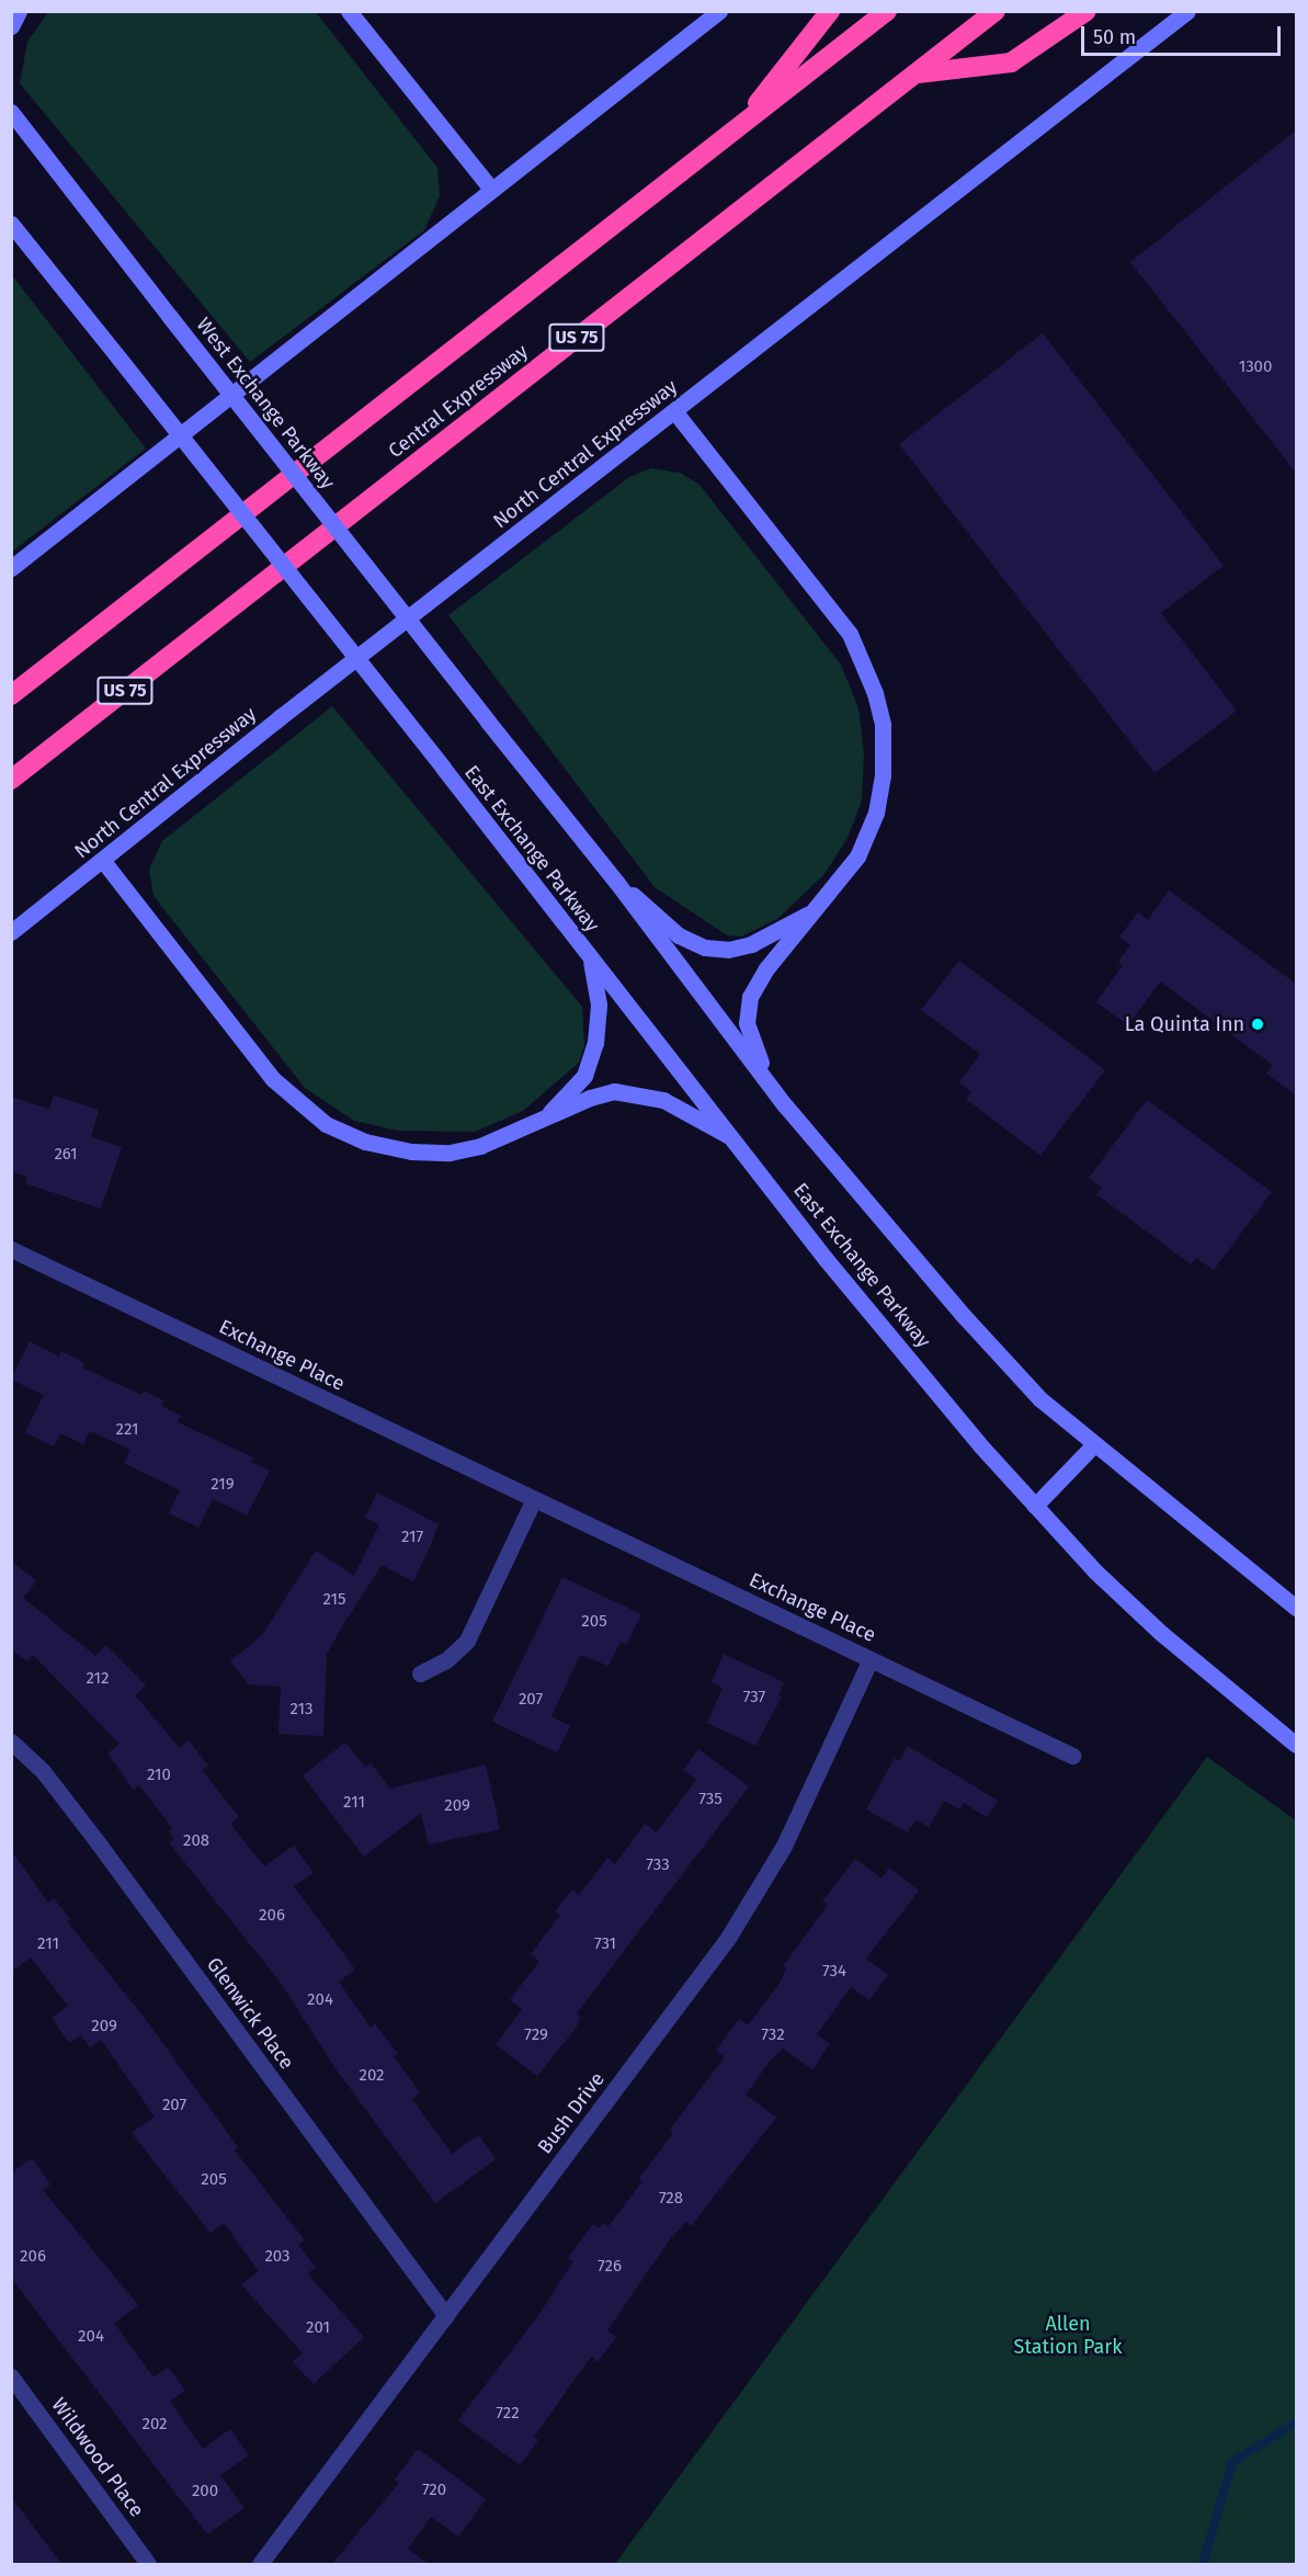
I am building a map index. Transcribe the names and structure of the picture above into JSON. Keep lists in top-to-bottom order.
{
  "streets": {
    "highway": ["US 75", "Central Expressway"],
    "main road": ["West Exchange Parkway", "North Central Expressway", "East Exchange Parkway"],
    "street": [
      "Exchange Place",
      "Glenwick Place",
      "Bush Drive",
      "Wildwood Place"
    ]
  },
  "crossings": [
    ["West Exchange Parkway", "East Exchange Parkway"],
    ["Exchange Place", "Bush Drive"],
    ["Glenwick Place", "Bush Drive"]
  ],
  "parks": ["Allen Station Park"],
  "places": ["La Quinta Inn"],
  "house_numbers": [
    "1300",
    "261",
    "221",
    "219",
    "217",
    "215",
    "205",
    "212",
    "737",
    "207",
    "213",
    "210",
    "735",
    "211",
    "209",
    "208",
    "733",
    "206",
    "211",
    "731",
    "734",
    "204",
    "209",
    "729",
    "732",
    "202",
    "207",
    "205",
    "728",
    "206",
    "203",
    "726",
    "201",
    "204",
    "722",
    "202",
    "720",
    "200"
  ],
  "scale_bar": "50 m"
}
